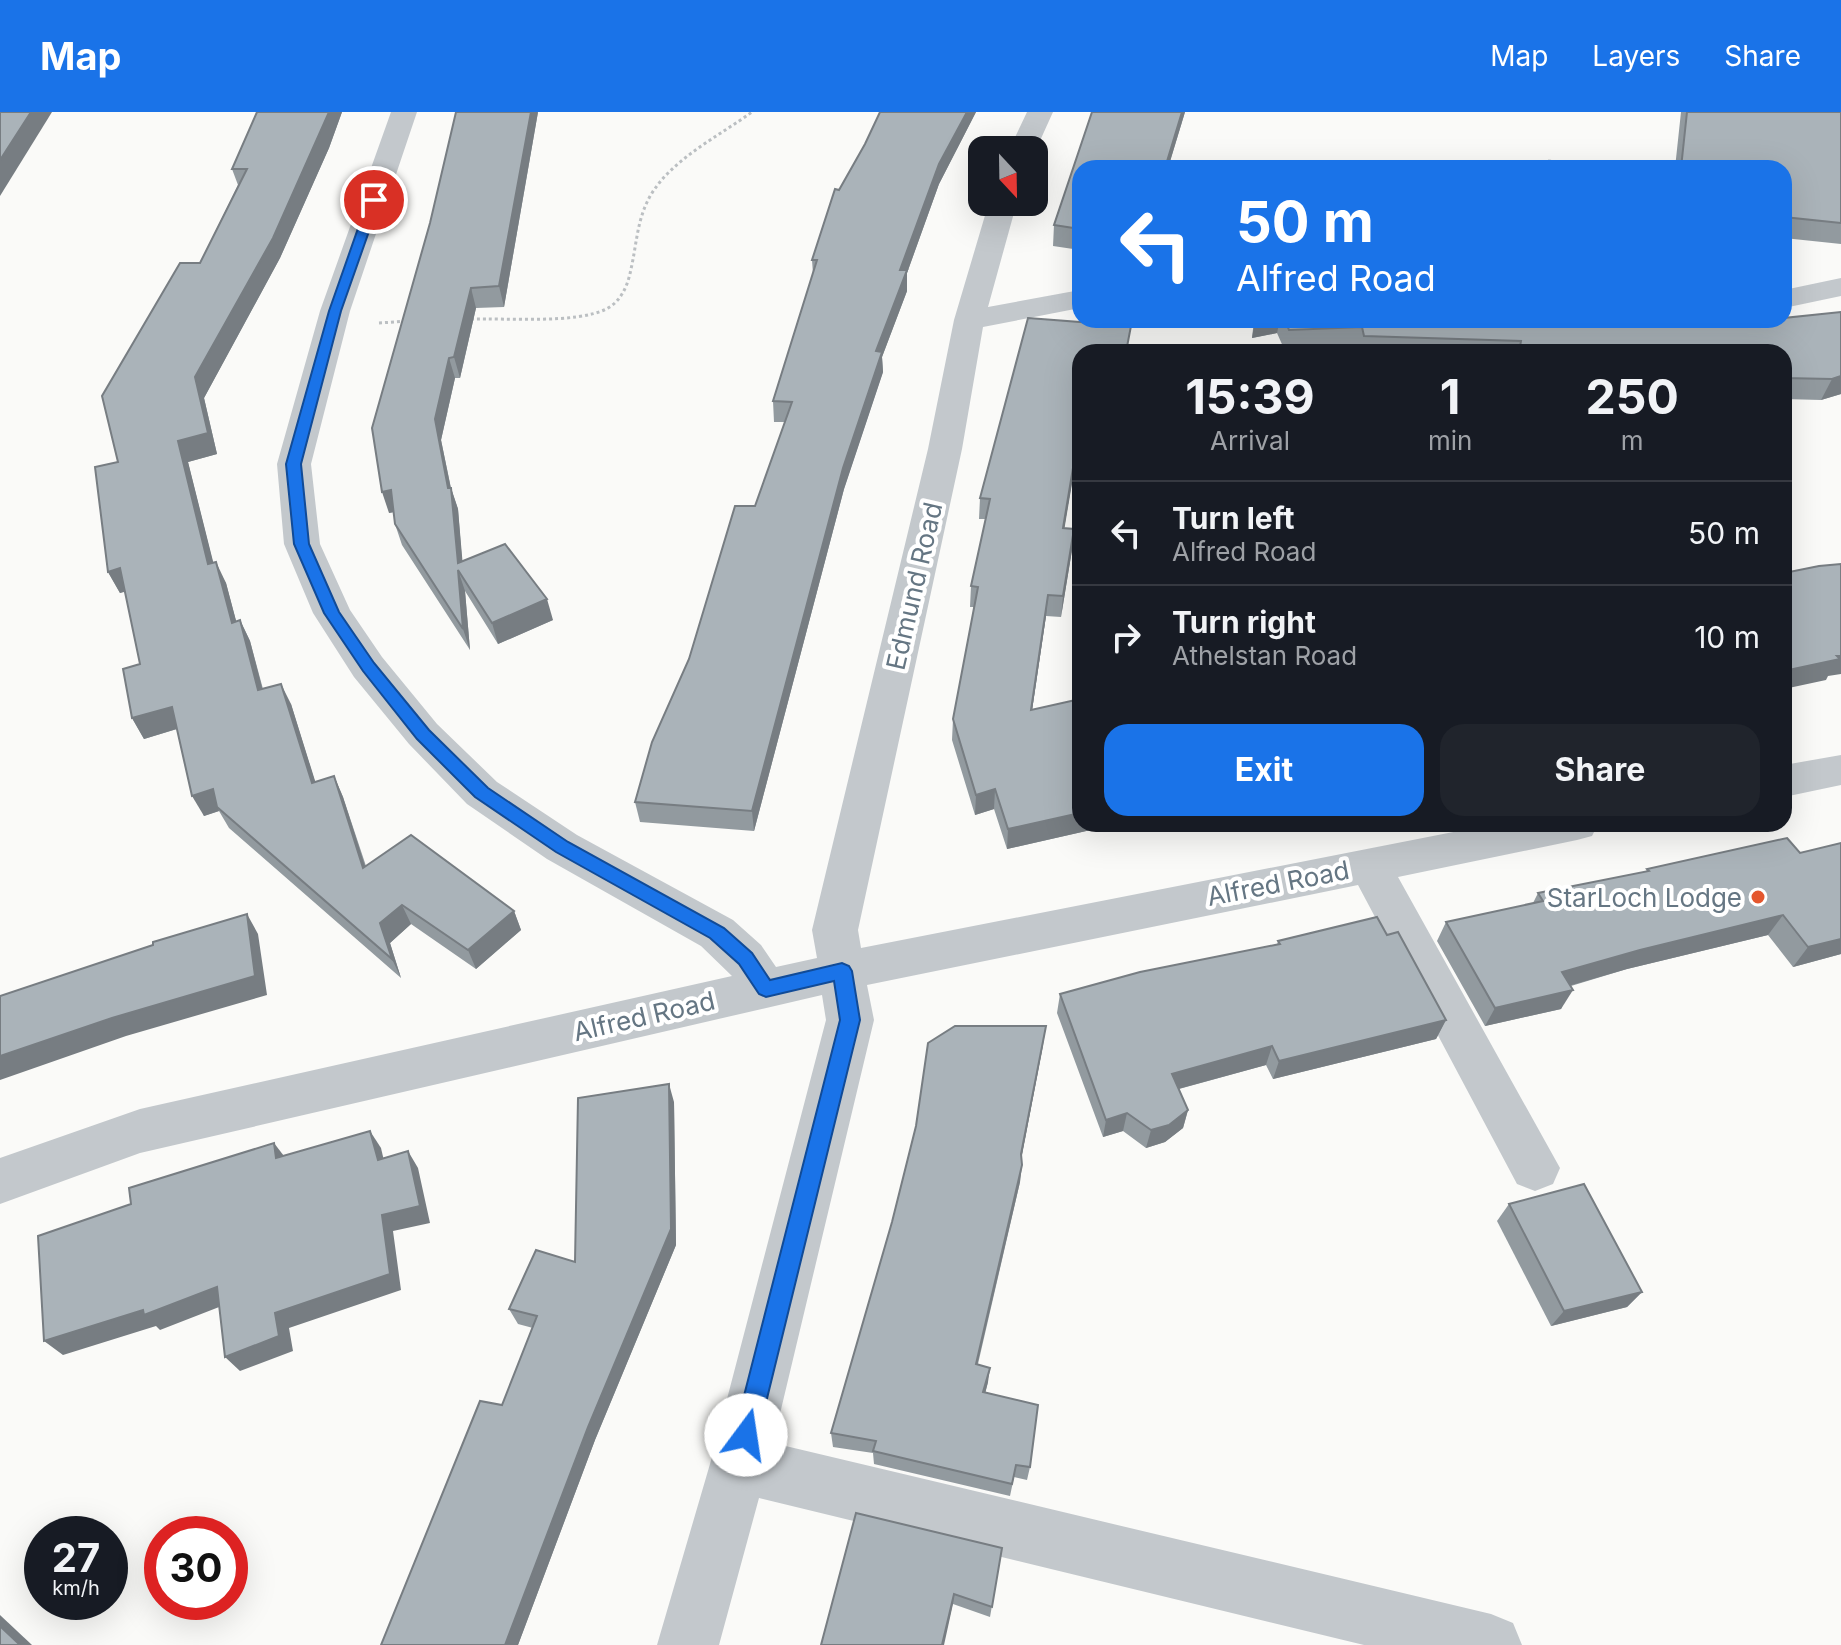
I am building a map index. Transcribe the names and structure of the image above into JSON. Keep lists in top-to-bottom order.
{
  "streets": {
    "street": ["Edmund Road", "Alfred Road"]
  },
  "crossings": [
    ["Edmund Road", "Alfred Road"]
  ],
  "places": ["StarLoch Lodge"],
  "north": "bottom",
  "page": {
    "header": "Map",
    "nav": ["Map", "Layers", "Share"],
    "turn": ["50 m", "Alfred Road"],
    "eta": [
      "15:39",
      "Arrival",
      "1",
      "min",
      "250",
      "m"
    ],
    "list": [
      {
        "name": "Turn left",
        "note": "Alfred Road",
        "value": "50 m"
      },
      {
        "name": "Turn right",
        "note": "Athelstan Road",
        "value": "10 m"
      }
    ],
    "buttons": ["Exit", "Share"],
    "speed": "27 km/h",
    "limit": "30"
  }
}
